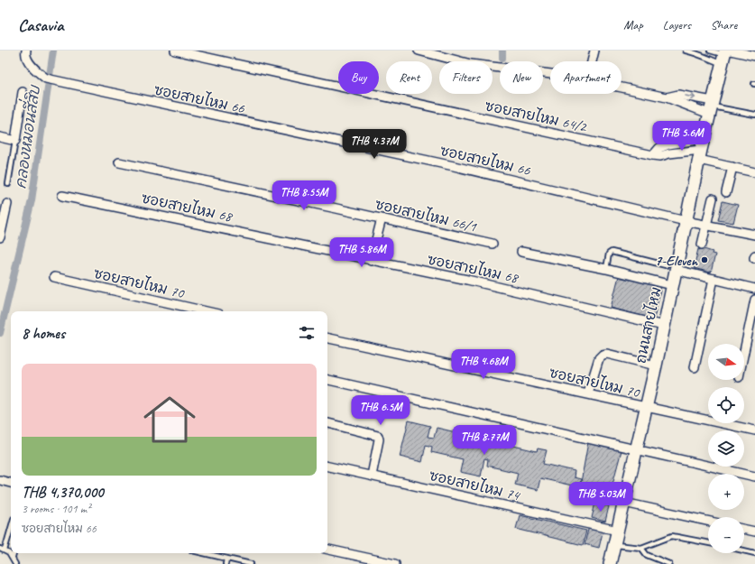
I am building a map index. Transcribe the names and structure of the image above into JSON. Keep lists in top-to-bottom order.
{
  "streets": {
    "main road": ["ถนนสายไหม"],
    "street": [
      "ซอยสายไหม 66",
      "ซอยสายไหม 64/2",
      "ซอยสายไหม 68",
      "ซอยสายไหม 66/1",
      "ซอยสายไหม 70",
      "ซอยสายไหม 74"
    ]
  },
  "crossings": [
    ["ซอยสายไหม 66", "ถนนสายไหม"],
    ["ซอยสายไหม 64/2", "ถนนสายไหม"],
    ["ซอยสายไหม 68", "ถนนสายไหม"],
    ["ซอยสายไหม 70", "ถนนสายไหม"],
    ["ถนนสายไหม", "ซอยสายไหม 74"]
  ],
  "water": ["คลองหมอนสี่สิบ"],
  "places": ["7-Eleven"],
  "north": "right",
  "page": {
    "header": "Casavia",
    "nav": ["Map", "Layers", "Share"],
    "chip": [
      "Buy",
      "Rent",
      "Filters",
      "New",
      "Apartment"
    ],
    "price": [
      "THB 5.6M",
      "THB 4.37M",
      "THB 8.55M",
      "THB 5.86M",
      "THB 4.68M",
      "THB 6.5M",
      "THB 8.77M",
      "THB 5.03M"
    ],
    "heading": "8 homes",
    "map_buttons": ["+", "−"],
    "list": [
      {
        "name": "THB 4,370,000",
        "note": "3 rooms · 101 m² · ซอยสายไหม 66"
      }
    ]
  }
}
